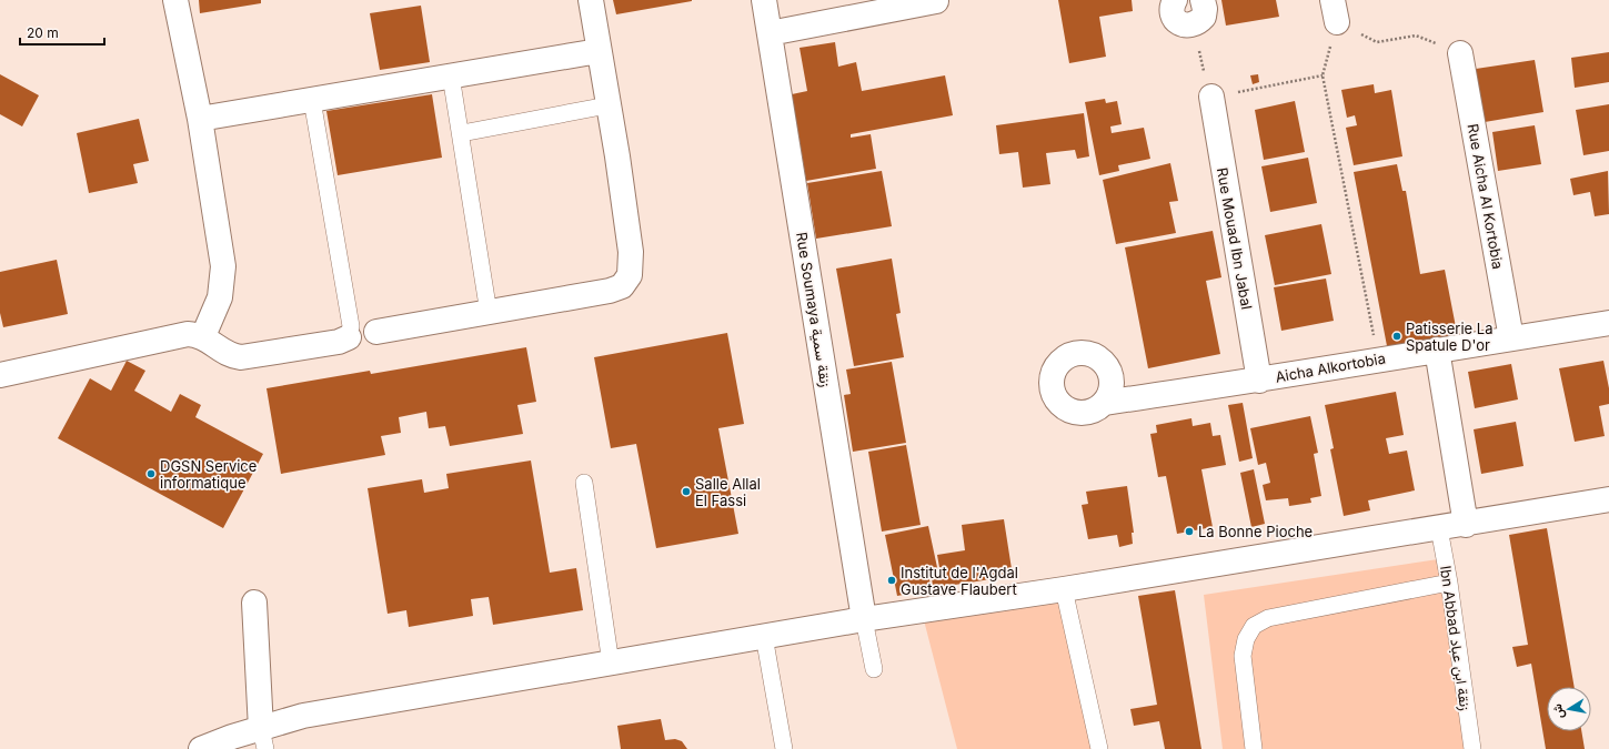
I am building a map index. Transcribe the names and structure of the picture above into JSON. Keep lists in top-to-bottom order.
{
  "streets": {
    "street": [
      "Rue Aicha Al Kortobia",
      "Rue Mouad Ibn Jabal",
      "Rue Soumaya زنقة سمية",
      "Aicha Alkortobia"
    ],
    "lane": ["Ibn Abbad زنقة ابن عباد"]
  },
  "crossings": [
    ["Rue Aicha Al Kortobia", "Aicha Alkortobia"],
    ["Rue Mouad Ibn Jabal", "Aicha Alkortobia"]
  ],
  "places": [
    "Patisserie La Spatule D'or",
    "DGSN Service informatique",
    "Salle Allal El Fassi",
    "La Bonne Pioche",
    "Institut de l'Agdal Gustave Flaubert"
  ],
  "scale_bar": "20 m",
  "north": "left"
}
